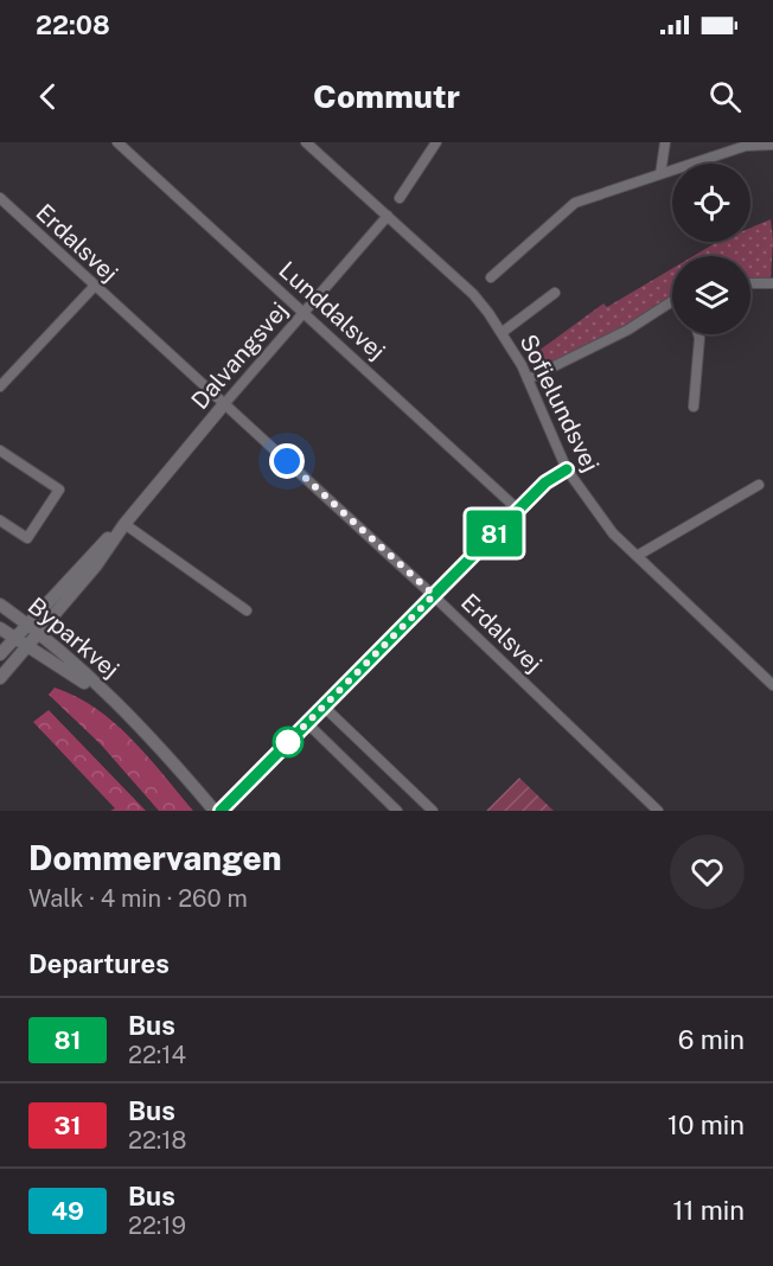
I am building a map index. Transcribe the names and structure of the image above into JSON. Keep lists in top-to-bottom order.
{
  "streets": {
    "street": [
      "Erdalsvej",
      "Lunddalsvej",
      "Dalvangsvej",
      "Sofielundsvej",
      "Byparkvej"
    ]
  },
  "crossings": [
    ["Erdalsvej", "Dalvangsvej"],
    ["Lunddalsvej", "Dalvangsvej"],
    ["Dalvangsvej", "Sofielundsvej"],
    ["Dalvangsvej", "Byparkvej"]
  ],
  "lines": ["bus line 81"],
  "page": {
    "status": "22:08",
    "header": "Commutr",
    "on_map": "81",
    "heading": [
      ["Dommervangen", "Walk · 4 min · 260 m"],
      "Departures"
    ],
    "list": [
      {
        "mark": "81",
        "name": "Bus",
        "note": "22:14",
        "value": "6 min"
      },
      {
        "mark": "31",
        "name": "Bus",
        "note": "22:18",
        "value": "10 min"
      },
      {
        "mark": "49",
        "name": "Bus",
        "note": "22:19",
        "value": "11 min"
      }
    ]
  }
}
